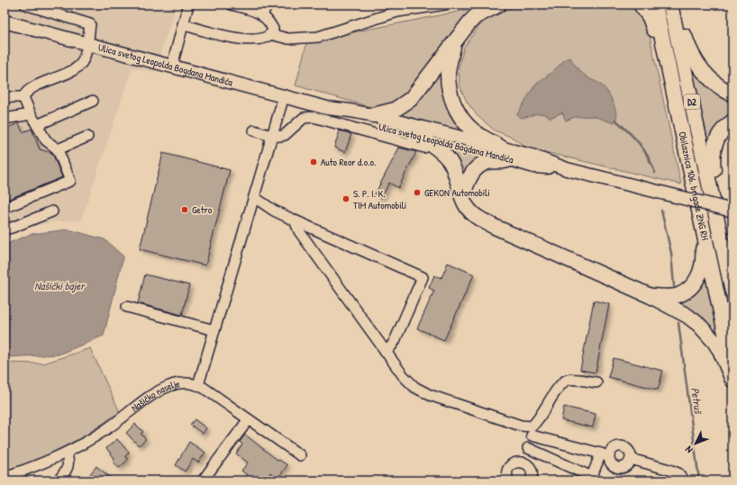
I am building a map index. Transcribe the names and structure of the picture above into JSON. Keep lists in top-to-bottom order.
{
  "streets": {
    "highway": ["D2", "Obilaznica 106. brigade ZNG RH"],
    "main road": ["Ulica svetog Leopolda Bogdana Mandića"],
    "street": ["Našičko naselje"]
  },
  "water": ["Našički bajer", "Petruš"],
  "places": [
    "Auto Reor d.o.o.",
    "GEKON Automobili",
    "S. P. I. K. TIM Automobili",
    "Getro"
  ],
  "north": "bottom left"
}
